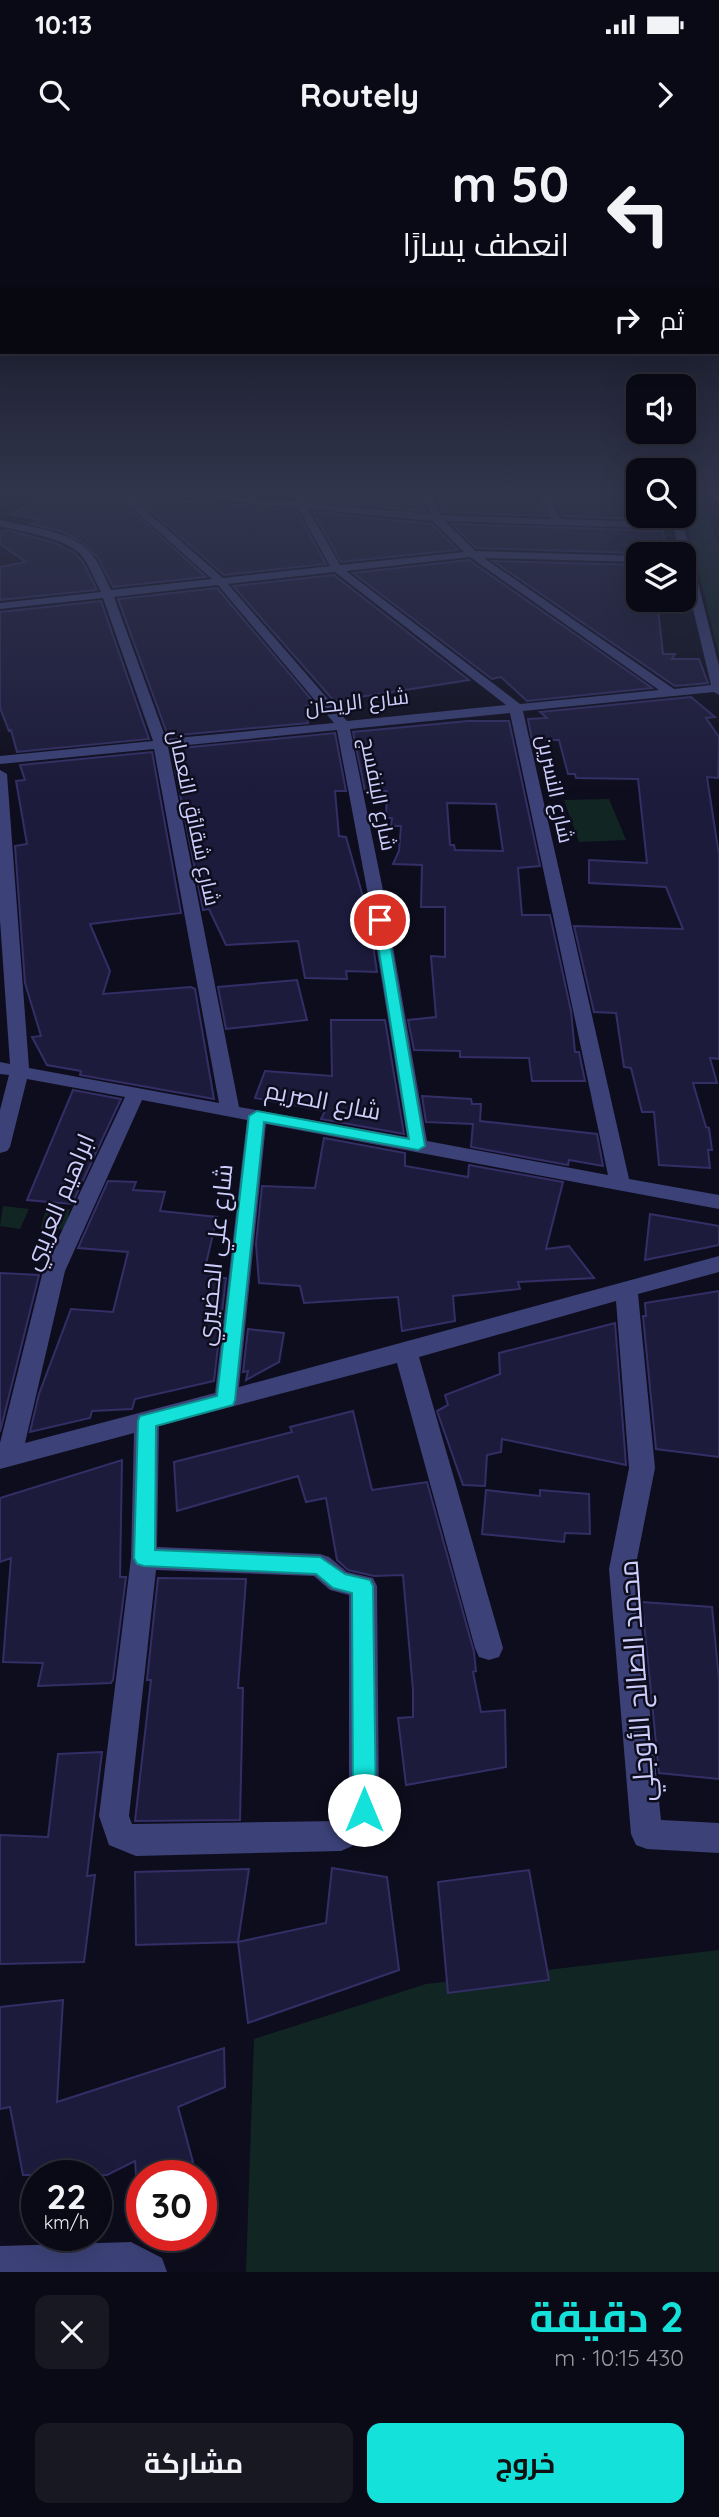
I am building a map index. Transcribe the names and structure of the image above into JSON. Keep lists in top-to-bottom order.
{
  "streets": {
    "street": [
      "شارع الريحان",
      "شارع النسرين",
      "شارع البنفسج",
      "شارع شقائق النعمان",
      "شارع الصريم",
      "ابراهيم العريبي",
      "شارع علي الحضيري",
      "محمد الصالح الأوجلي"
    ]
  },
  "crossings": [
    ["شارع الريحان", "شارع النسرين"],
    ["شارع الريحان", "شارع البنفسج"],
    ["شارع الريحان", "شارع شقائق النعمان"],
    ["شارع النسرين", "شارع الصريم"],
    ["شارع البنفسج", "شارع الصريم"],
    ["شارع شقائق النعمان", "شارع الصريم"],
    ["شارع الصريم", "ابراهيم العريبي"],
    ["شارع الصريم", "شارع علي الحضيري"]
  ],
  "page": {
    "status": "10:13",
    "header": "Routely",
    "turn": ["50 m", "انعطف يسارًا"],
    "then": "ثم",
    "speed": "22 km/h",
    "limit": "30",
    "heading": ["2 دقيقة", "430 m · 10:15"],
    "buttons": ["خروج", "مشاركة"]
  }
}
